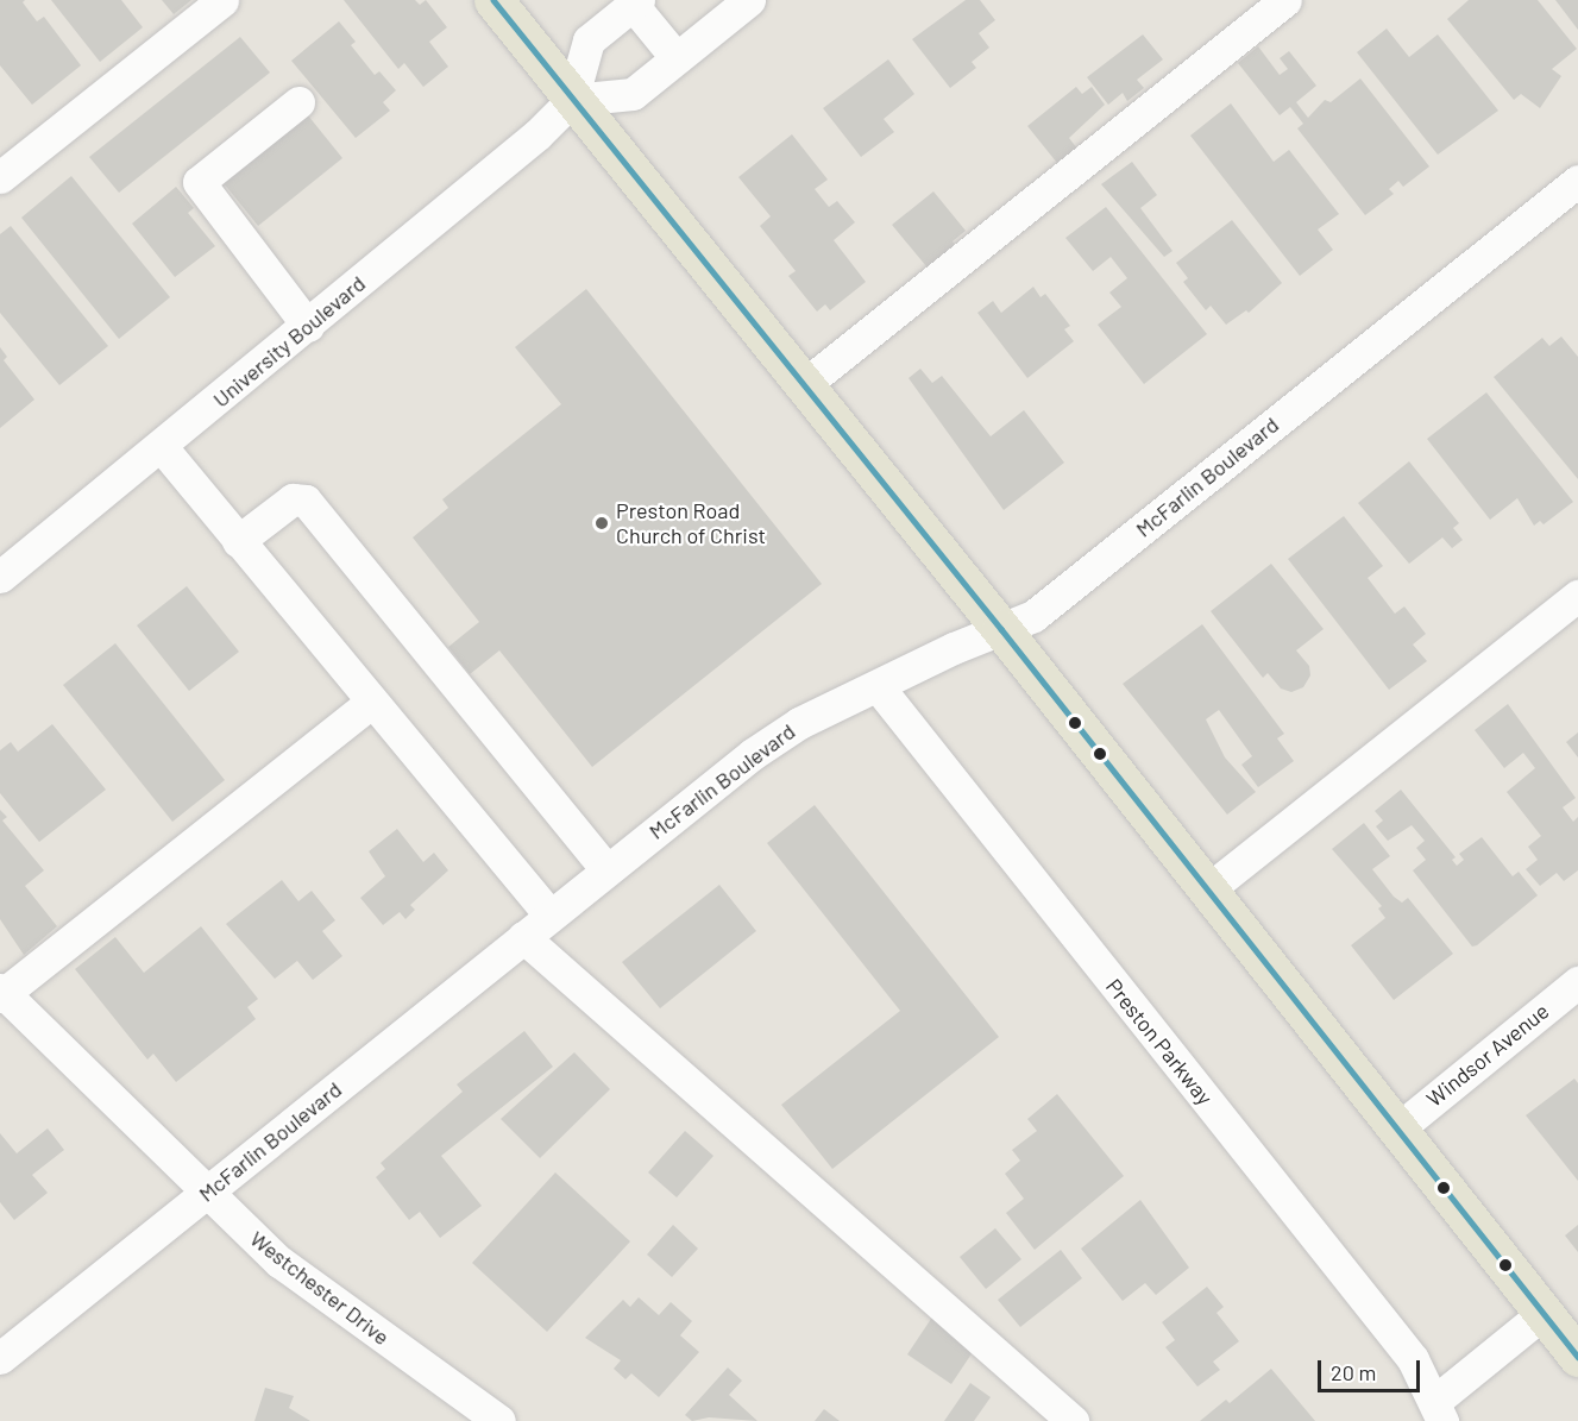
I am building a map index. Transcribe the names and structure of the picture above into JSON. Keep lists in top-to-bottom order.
{
  "streets": {
    "street": [
      "University Boulevard",
      "McFarlin Boulevard",
      "Preston Parkway",
      "Windsor Avenue",
      "Westchester Drive"
    ]
  },
  "crossings": [
    ["McFarlin Boulevard", "Preston Parkway"],
    ["McFarlin Boulevard", "Westchester Drive"]
  ],
  "places": ["Preston Road Church of Christ"],
  "scale_bar": "20 m"
}
